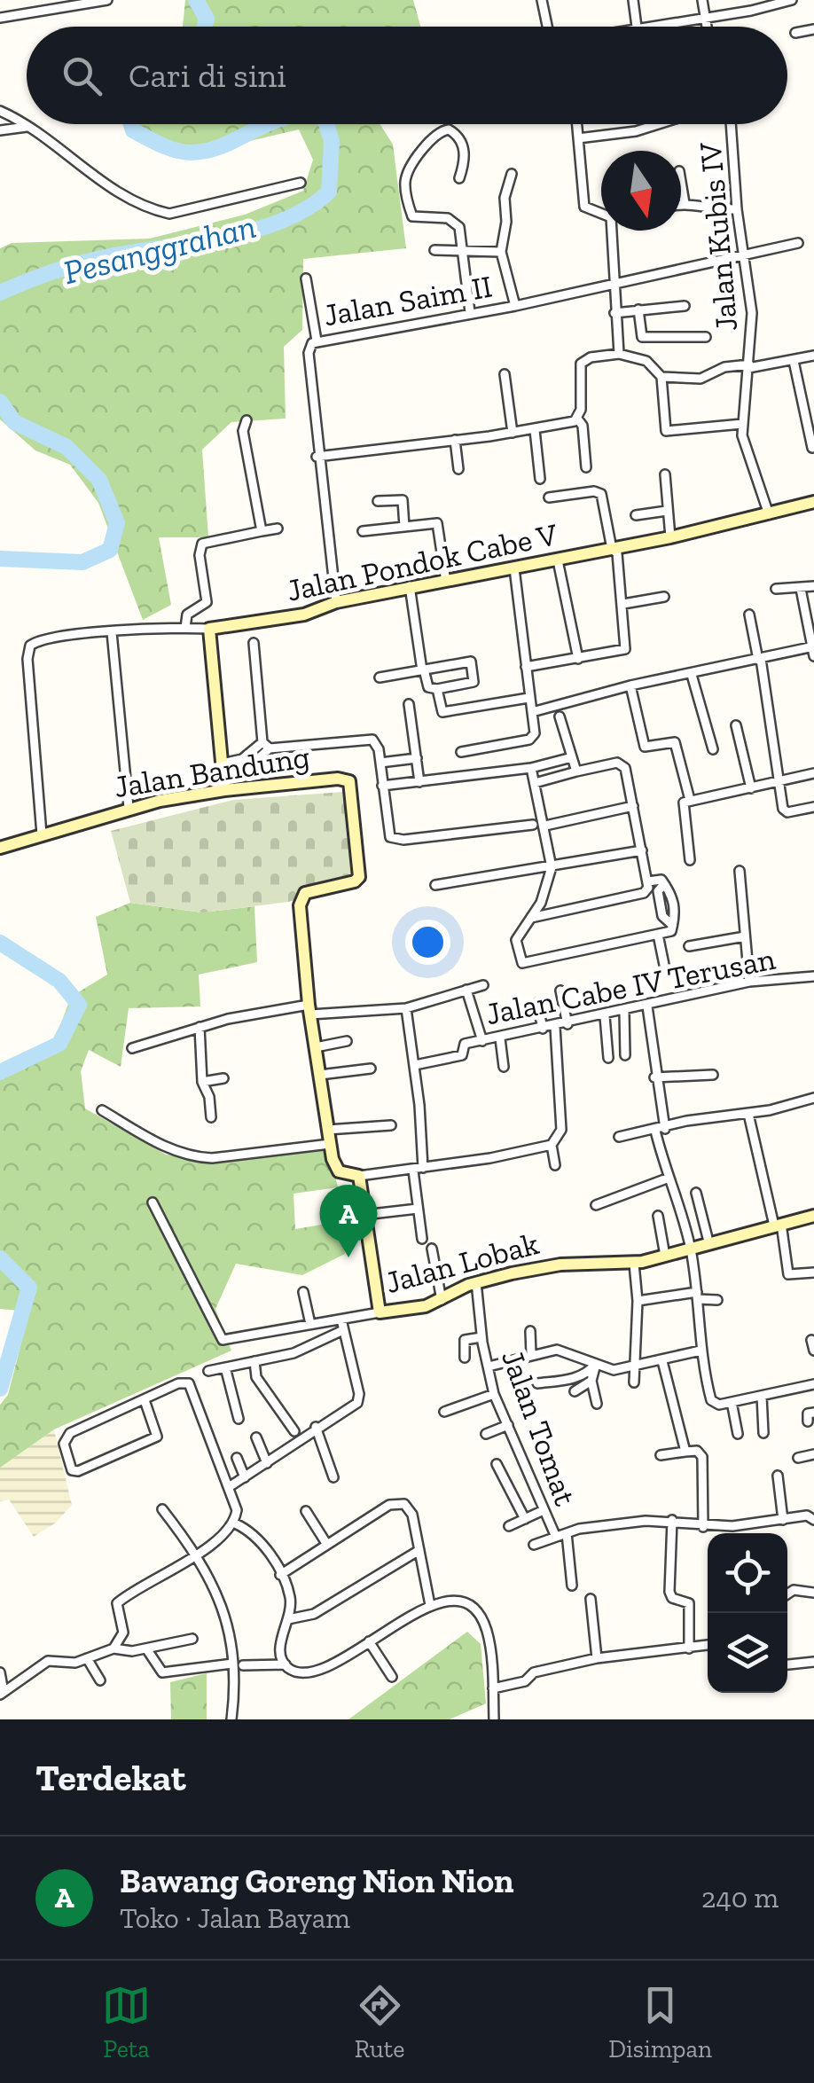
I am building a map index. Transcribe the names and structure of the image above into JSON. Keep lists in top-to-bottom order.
{
  "streets": {
    "street": [
      "Jalan Kubis IV",
      "Jalan Saim II",
      "Jalan Pondok Cabe V",
      "Jalan Bandung",
      "Jalan Cabe IV Terusan",
      "Jalan Lobak",
      "Jalan Tomat"
    ]
  },
  "crossings": [
    ["Jalan Kubis IV", "Jalan Saim II"],
    ["Jalan Kubis IV", "Jalan Pondok Cabe V"],
    ["Jalan Saim II", "Jalan Pondok Cabe V"],
    ["Jalan Pondok Cabe V", "Jalan Bandung"],
    ["Jalan Lobak", "Jalan Tomat"]
  ],
  "water": ["Pesanggrahan"],
  "north": "bottom",
  "page": {
    "search": "Cari di sini",
    "pins": "A",
    "heading": "Terdekat",
    "list": [
      {
        "mark": "A",
        "name": "Bawang Goreng Nion Nion",
        "note": "Toko · Jalan Bayam",
        "value": "240 m"
      }
    ],
    "nav": ["Peta", "Rute", "Disimpan"]
  }
}
